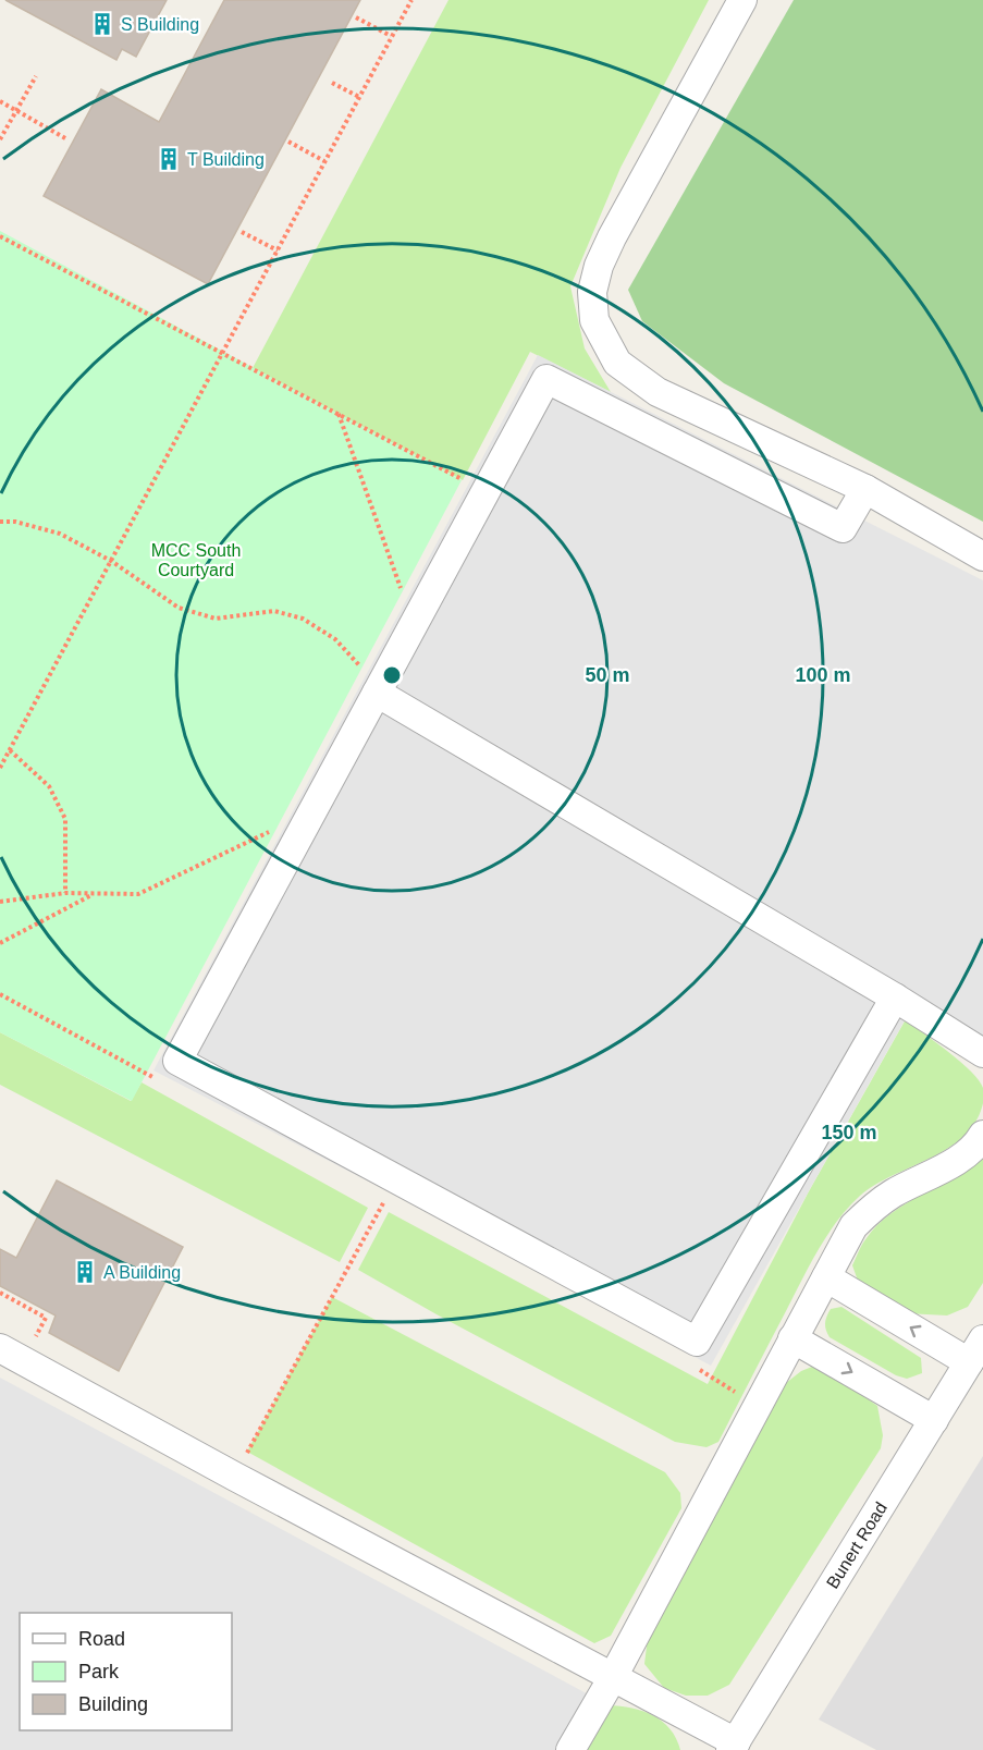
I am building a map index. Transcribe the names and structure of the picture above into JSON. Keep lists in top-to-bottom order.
{
  "streets": {
    "street": ["Bunert Road"]
  },
  "parks": ["MCC South Courtyard"],
  "places": {
    "building": ["S Building", "T Building", "A Building"]
  },
  "legend": ["Road", "Park", "Building"],
  "rings": ["50 m", "100 m", "150 m"]
}
